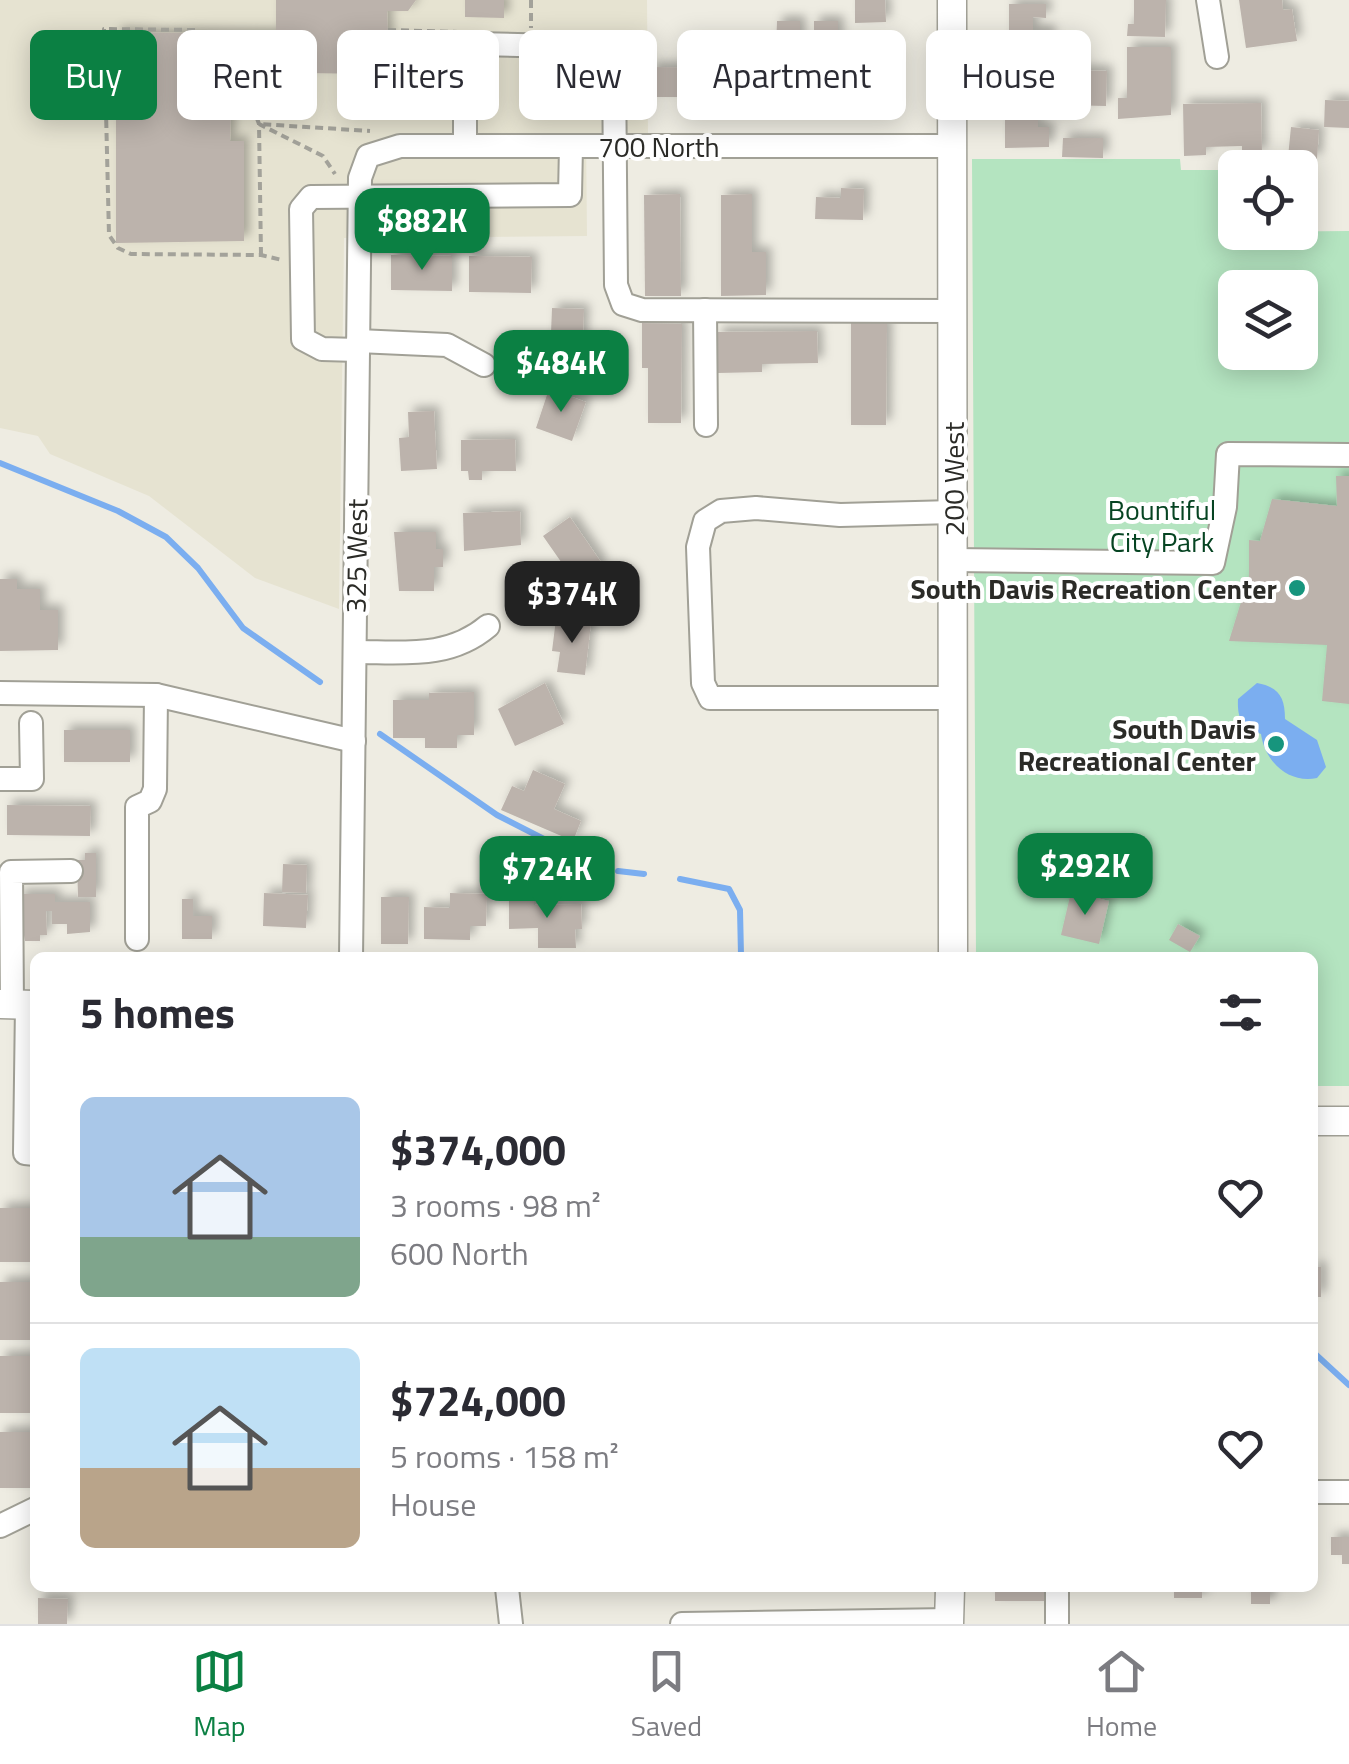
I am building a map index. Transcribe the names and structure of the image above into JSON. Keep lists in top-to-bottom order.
{
  "streets": {
    "main road": ["200 West"],
    "street": ["700 North", "325 West"]
  },
  "crossings": [
    ["700 North", "200 West"],
    ["700 North", "325 West"]
  ],
  "parks": ["Bountiful City Park"],
  "places": ["South Davis Recreation Center", "South Davis Recreational Center"],
  "page": {
    "chip": [
      "Buy",
      "Rent",
      "Filters",
      "New",
      "Apartment",
      "House"
    ],
    "price": [
      "$882K",
      "$484K",
      "$374K",
      "$292K",
      "$724K"
    ],
    "heading": "5 homes",
    "list": [
      {
        "name": "$374,000",
        "note": "3 rooms · 98 m² · 600 North"
      },
      {
        "name": "$724,000",
        "note": "5 rooms · 158 m² · House"
      }
    ],
    "tabs": ["Map", "Saved", "Home"]
  }
}
